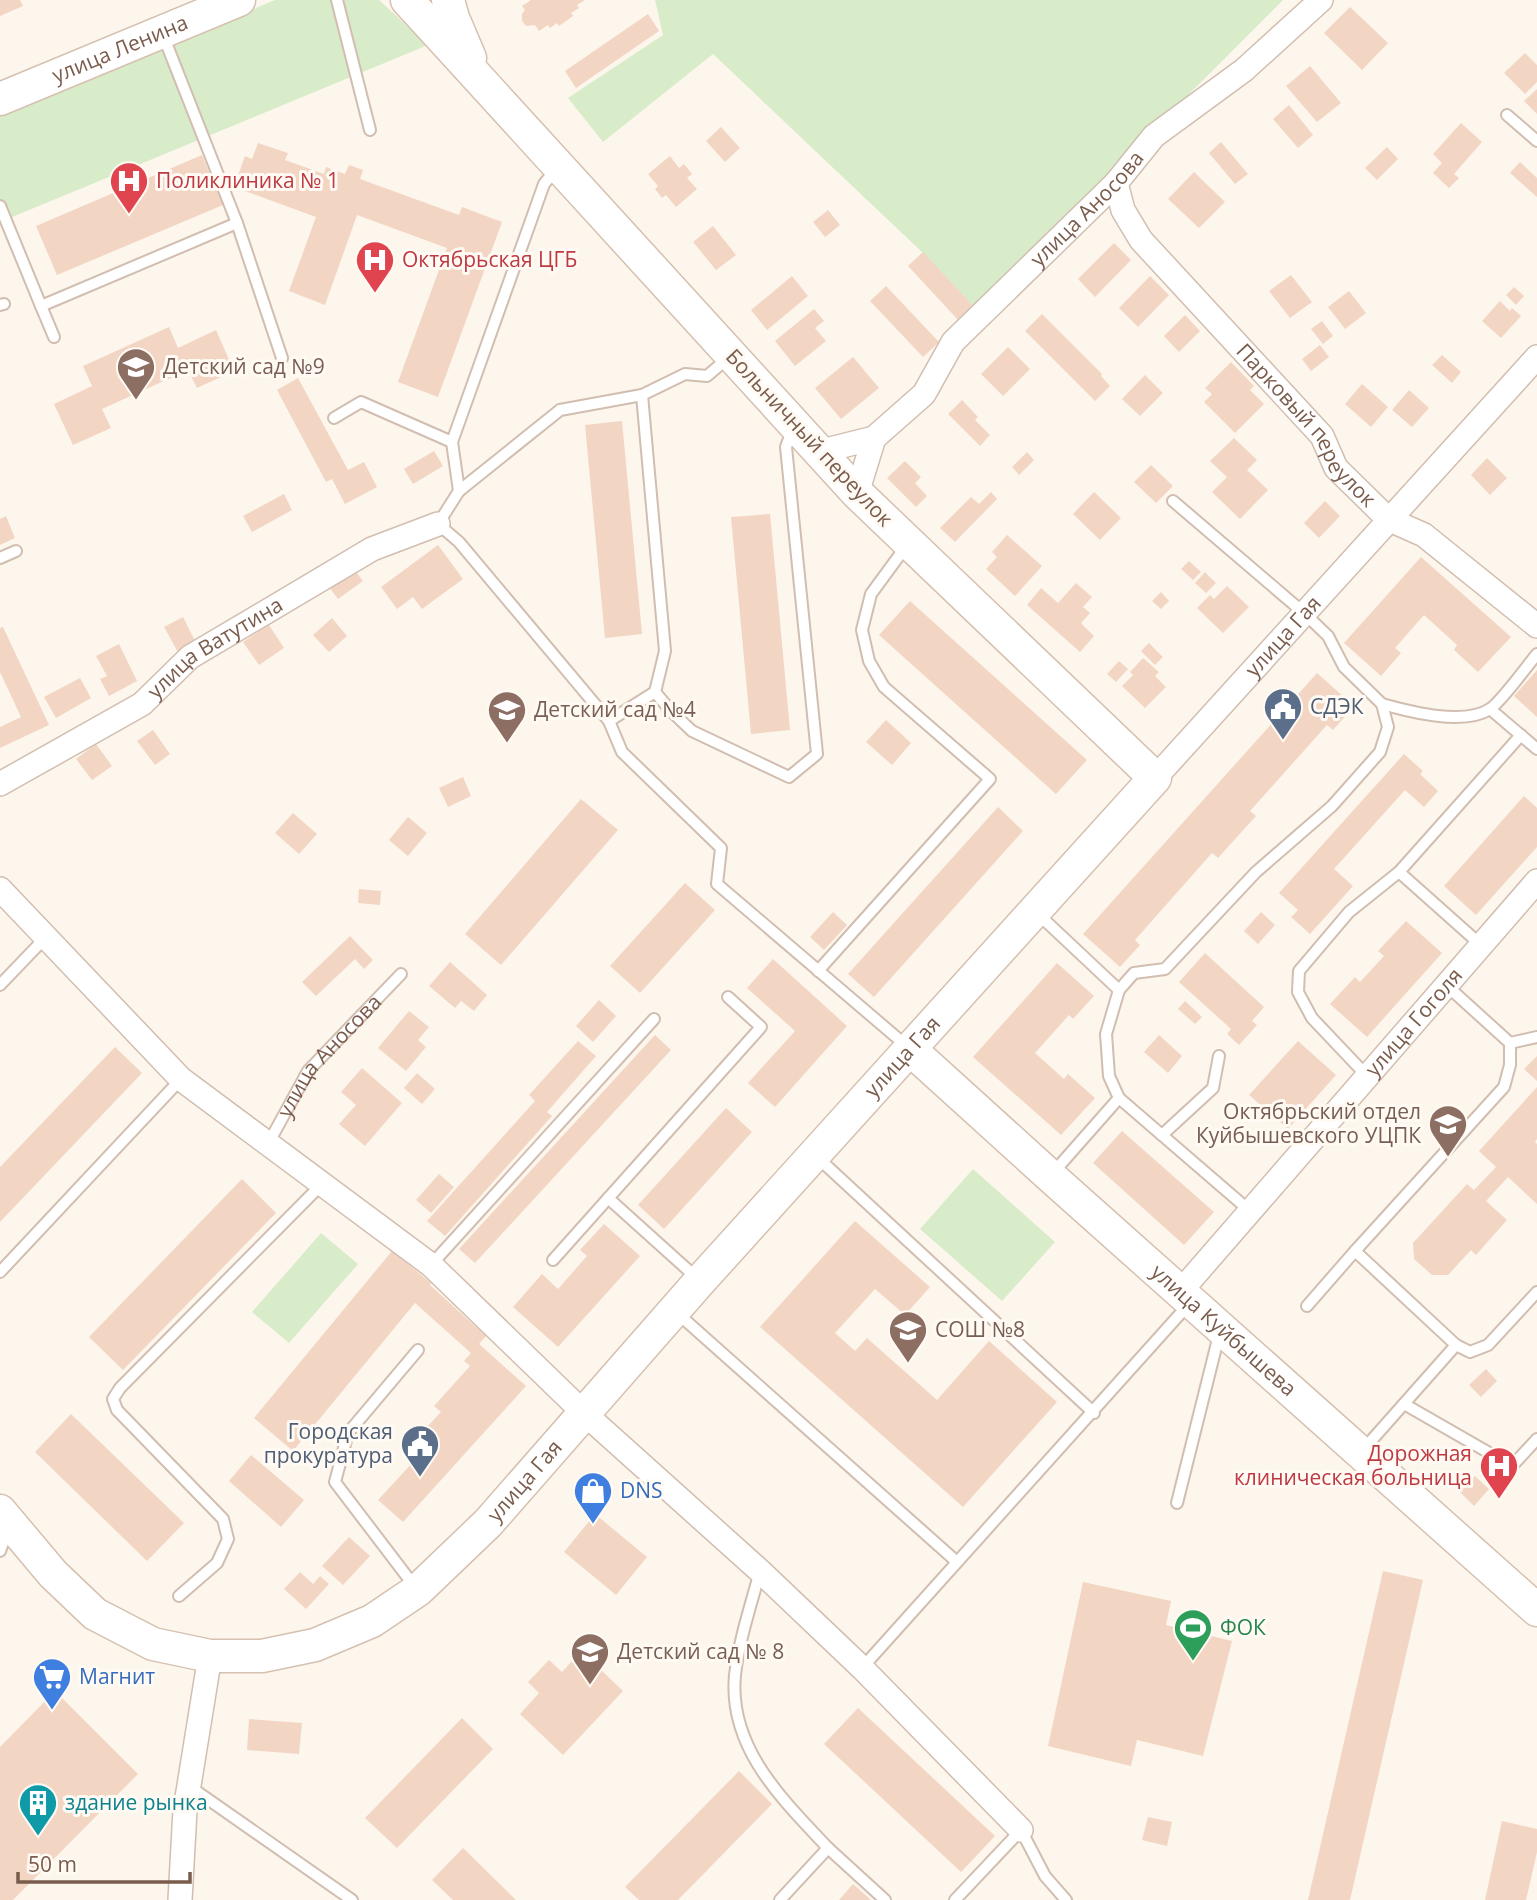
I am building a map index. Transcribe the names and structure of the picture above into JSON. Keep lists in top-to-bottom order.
{
  "streets": {
    "main road": [
      "улица Ленина",
      "Больничный переулок",
      "улица Гая",
      "улица Куйбышева"
    ],
    "street": [
      "улица Аносова",
      "Парковый переулок",
      "улица Ватутина",
      "улица Гоголя"
    ]
  },
  "crossings": [
    ["улица Аносова", "Парковый переулок"],
    ["улица Аносова", "Больничный переулок"],
    ["Парковый переулок", "улица Гая"],
    ["Больничный переулок", "улица Гая"],
    ["улица Гая", "улица Куйбышева"],
    ["улица Гоголя", "улица Куйбышева"]
  ],
  "places": {
    "hospital": ["Поликлиника № 1", "Октябрьская ЦГБ", "Дорожная клиническая больница"],
    "school or university": [
      "Детский сад №9",
      "Детский сад №4",
      "Октябрьский отдел Куйбышевского УЦПК",
      "СОШ №8",
      "Детский сад № 8"
    ],
    "public building": ["СДЭК", "Городская прокуратура"],
    "shop": ["DNS"],
    "sports": ["ФОК"],
    "supermarket": ["Магнит"],
    "building": ["здание рынка"]
  },
  "scale_bar": "50 m"
}
